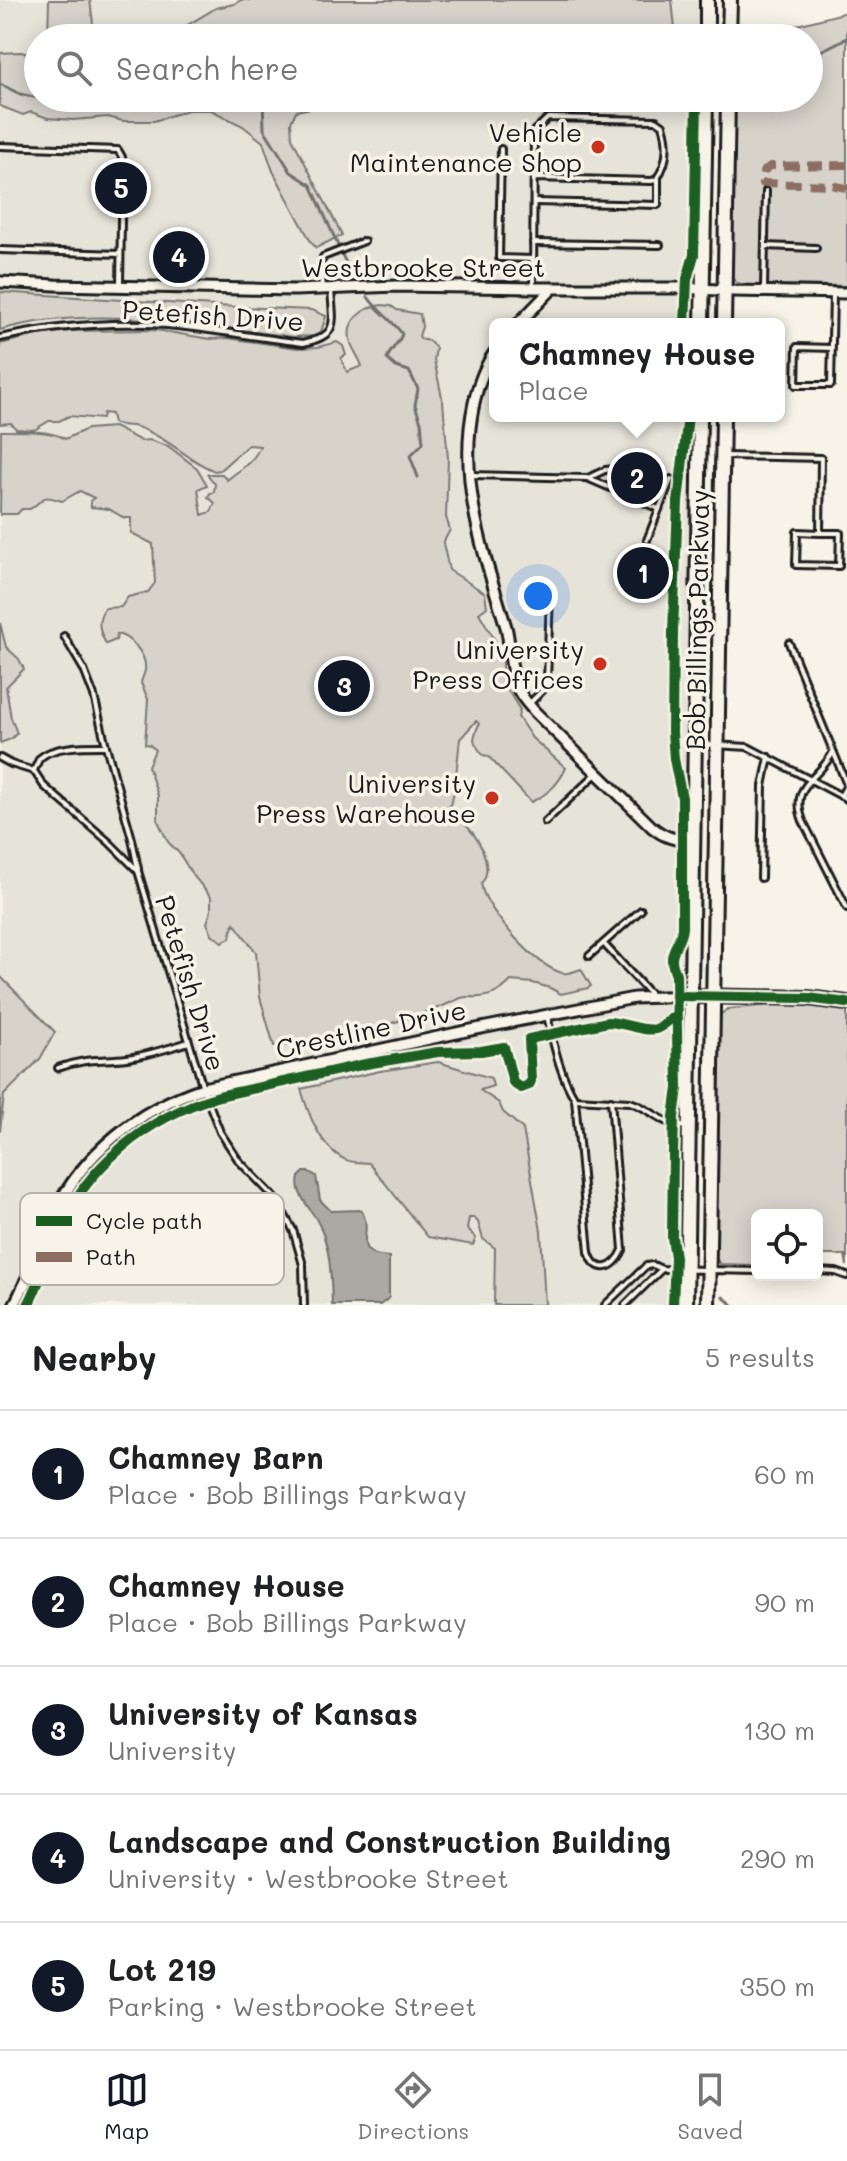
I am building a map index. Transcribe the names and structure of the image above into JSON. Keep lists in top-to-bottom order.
{
  "streets": {
    "main road": ["Bob Billings Parkway", "Crestline Drive"],
    "street": ["Westbrooke Street"],
    "lane": ["Petefish Drive"]
  },
  "crossings": [
    ["Westbrooke Street", "Petefish Drive"],
    ["Petefish Drive", "Crestline Drive"],
    ["Bob Billings Parkway", "Crestline Drive"]
  ],
  "places": ["Vehicle Maintenance Shop", "University Press Offices", "University Press Warehouse"],
  "legend": ["Cycle path", "Path"],
  "page": {
    "search": "Search here",
    "pins": [
      "5",
      "4",
      "2",
      "1",
      "3"
    ],
    "popup": ["Chamney House", "Place"],
    "heading": ["Nearby", "5 results"],
    "list": [
      {
        "mark": "1",
        "name": "Chamney Barn",
        "note": "Place · Bob Billings Parkway",
        "value": "60 m"
      },
      {
        "mark": "2",
        "name": "Chamney House",
        "note": "Place · Bob Billings Parkway",
        "value": "90 m"
      },
      {
        "mark": "3",
        "name": "University of Kansas",
        "note": "University",
        "value": "130 m"
      },
      {
        "mark": "4",
        "name": "Landscape and Construction Building",
        "note": "University · Westbrooke Street",
        "value": "290 m"
      },
      {
        "mark": "5",
        "name": "Lot 219",
        "note": "Parking · Westbrooke Street",
        "value": "350 m"
      }
    ],
    "nav": ["Map", "Directions", "Saved"]
  }
}
